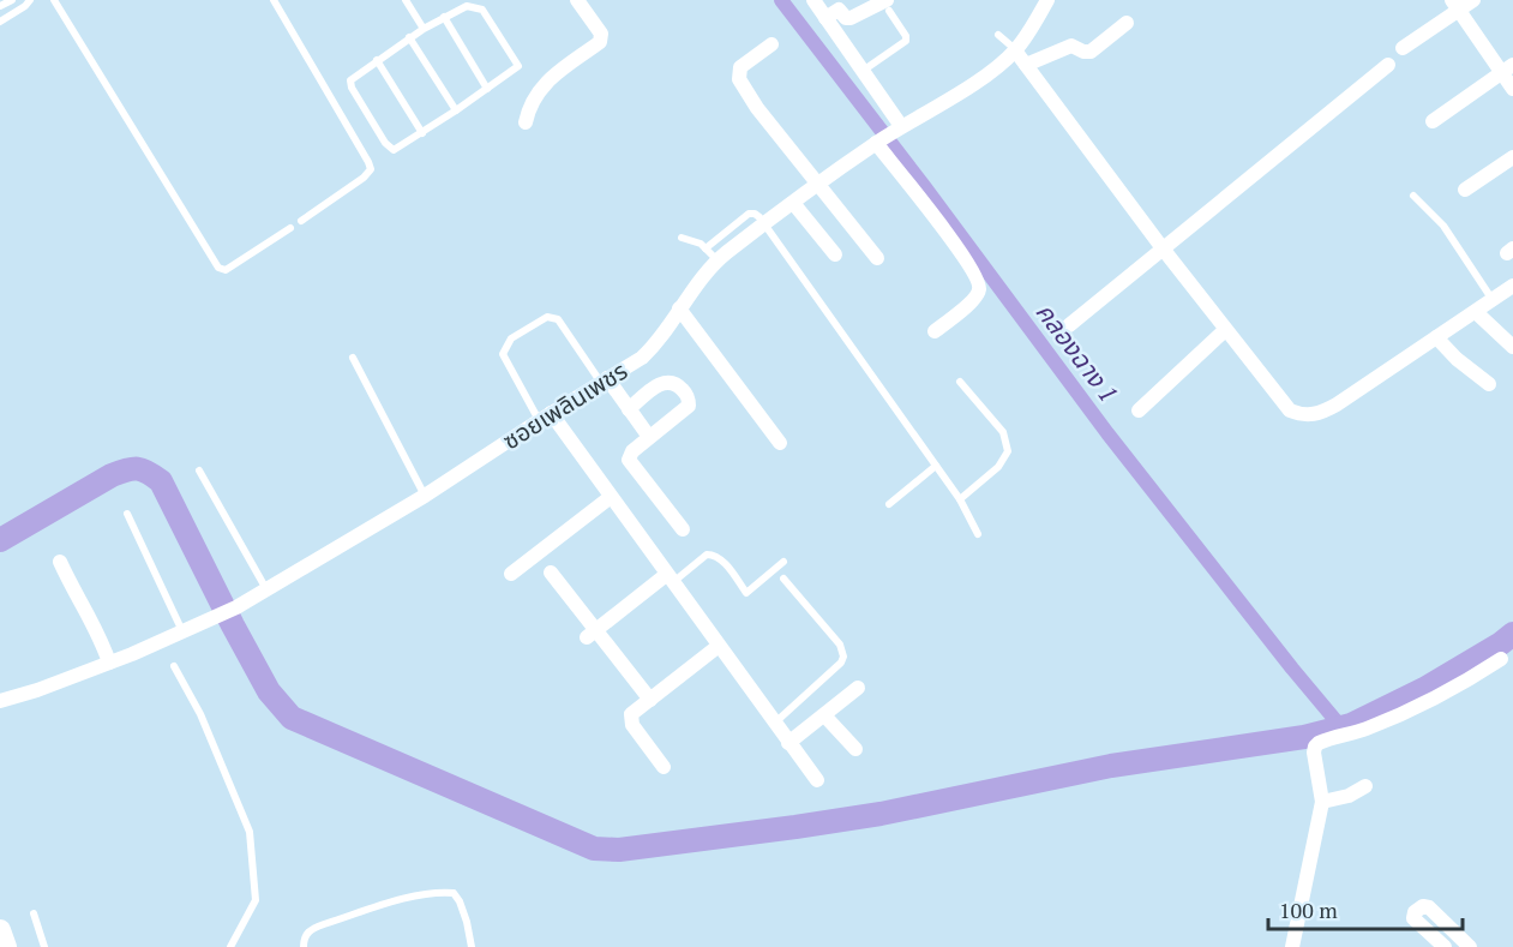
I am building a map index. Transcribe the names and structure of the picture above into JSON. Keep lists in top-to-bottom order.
{
  "streets": {
    "street": ["ซอยเพลินเพชร"]
  },
  "water": ["คลองฉาง 1"],
  "scale_bar": "100 m"
}
